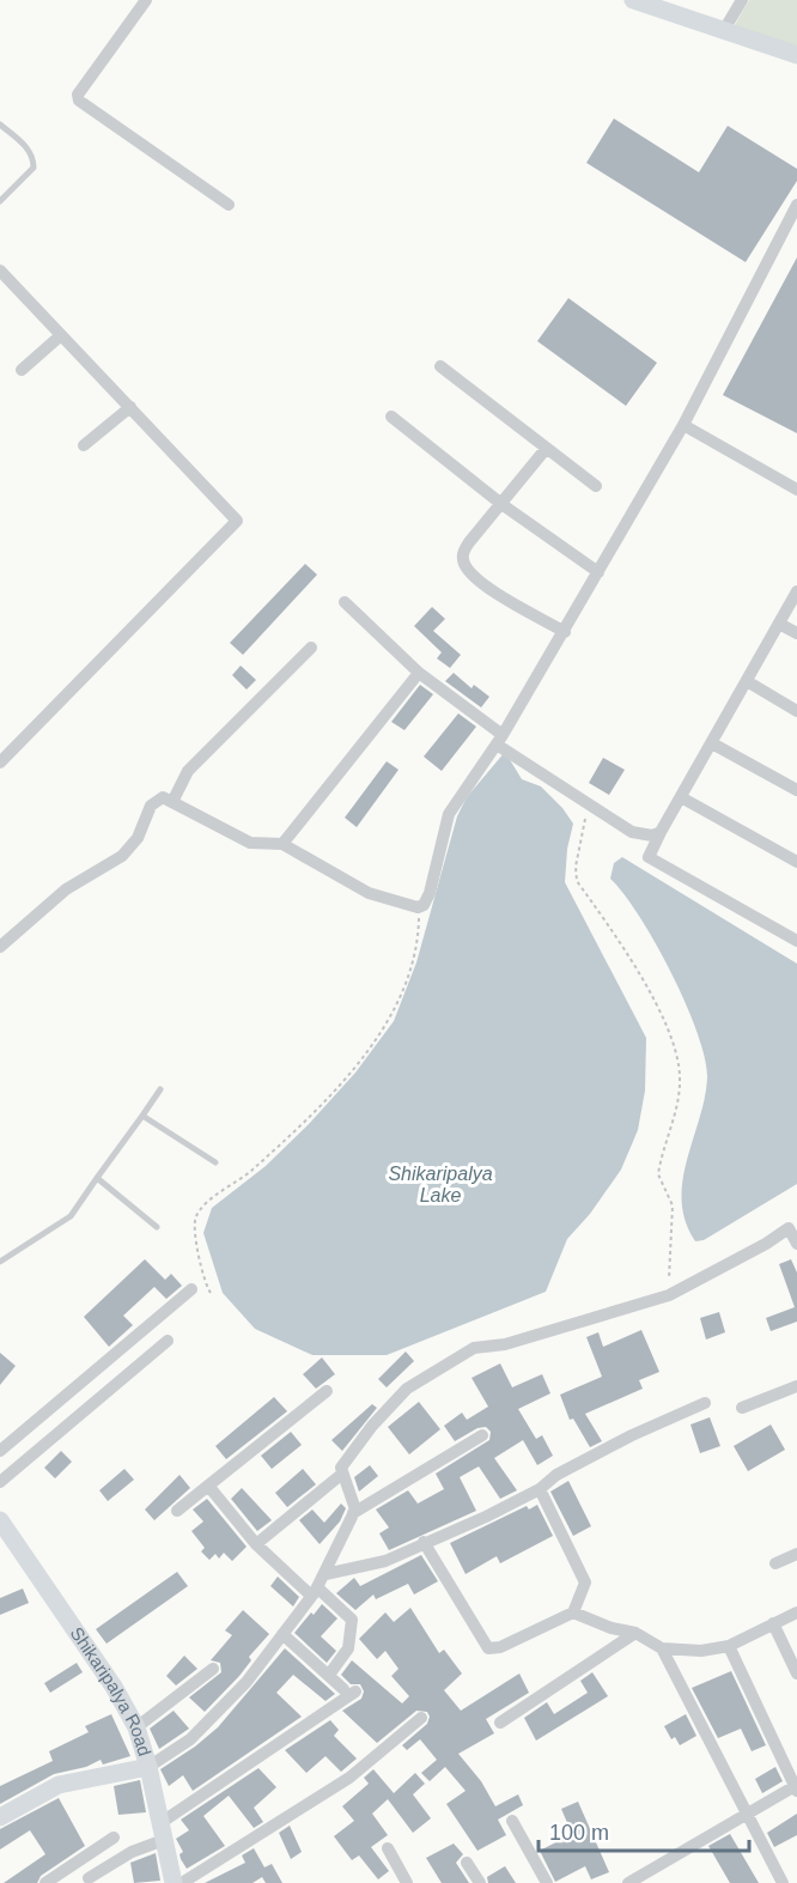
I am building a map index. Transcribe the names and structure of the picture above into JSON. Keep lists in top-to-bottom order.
{
  "streets": {
    "street": ["Shikaripalya Road"]
  },
  "water": ["Shikaripalya Lake"],
  "scale_bar": "100 m"
}
